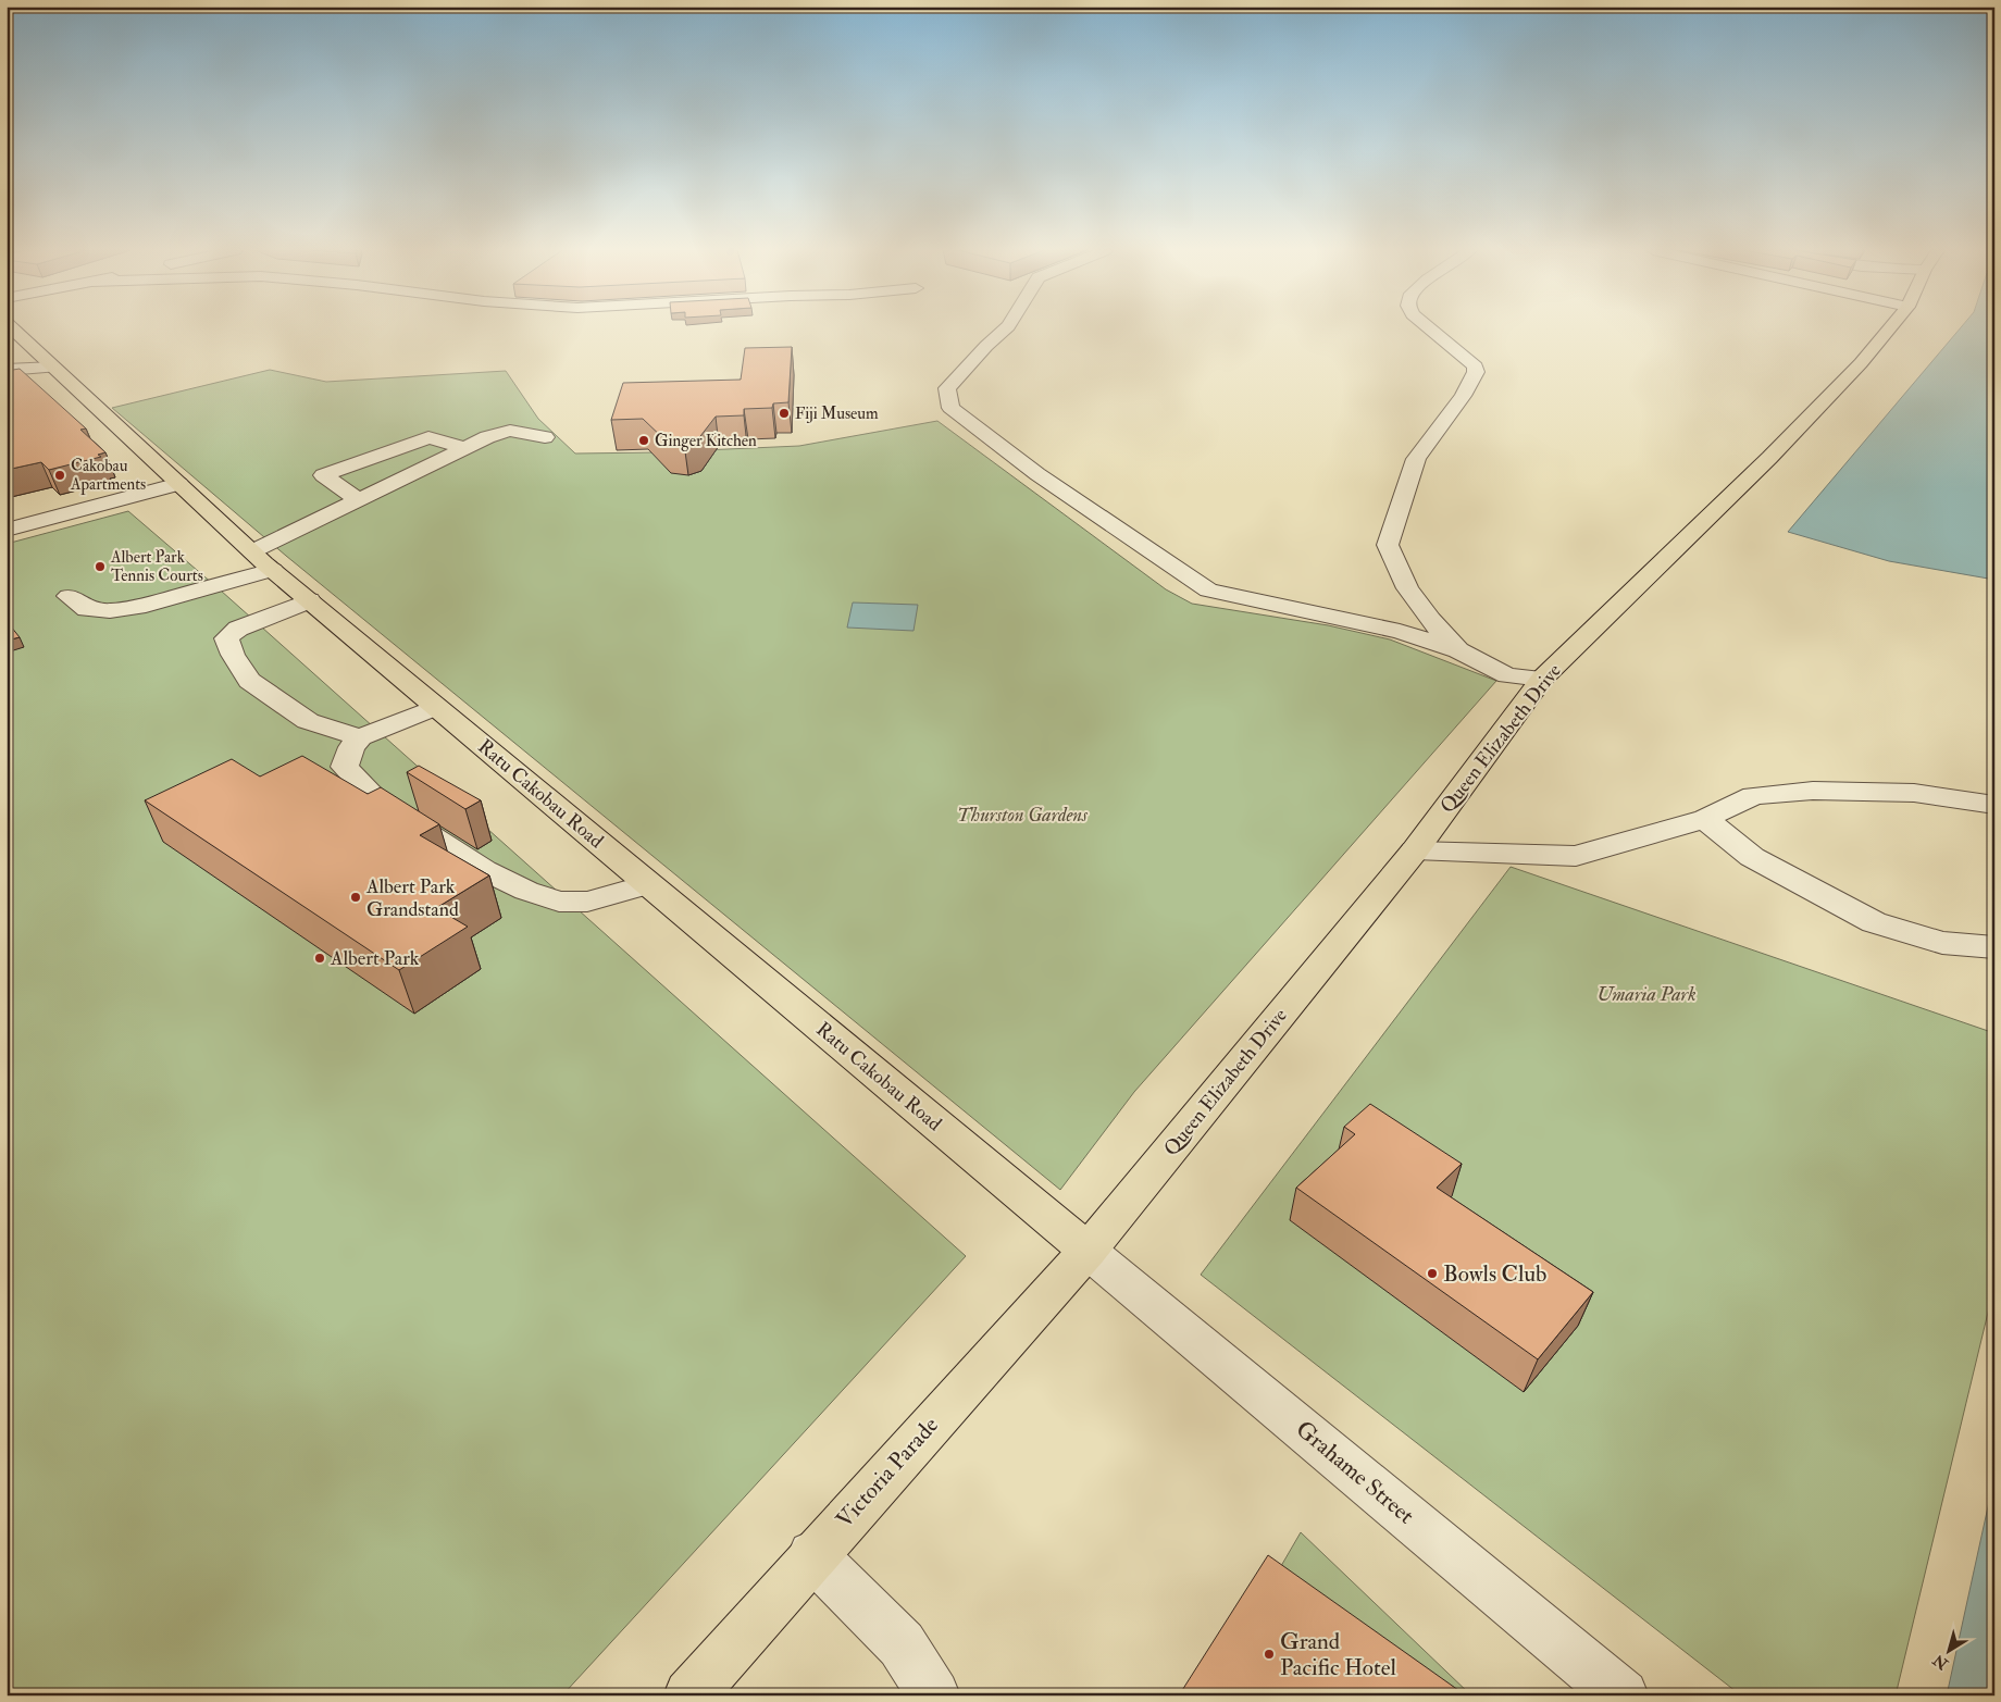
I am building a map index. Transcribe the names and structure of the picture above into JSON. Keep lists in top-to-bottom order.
{
  "streets": {
    "main road": ["Queen Elizabeth Drive", "Ratu Cakobau Road", "Victoria Parade"],
    "street": ["Grahame Street"]
  },
  "crossings": [
    ["Queen Elizabeth Drive", "Ratu Cakobau Road"],
    ["Queen Elizabeth Drive", "Victoria Parade"],
    ["Queen Elizabeth Drive", "Grahame Street"],
    ["Ratu Cakobau Road", "Victoria Parade"],
    ["Ratu Cakobau Road", "Grahame Street"],
    ["Victoria Parade", "Grahame Street"]
  ],
  "parks": ["Thurston Gardens", "Umaria Park"],
  "places": [
    "Fiji Museum",
    "Ginger Kitchen",
    "Cakobau Apartments",
    "Albert Park Tennis Courts",
    "Albert Park Grandstand",
    "Albert Park",
    "Bowls Club",
    "Grand Pacific Hotel"
  ],
  "north": "bottom left"
}
